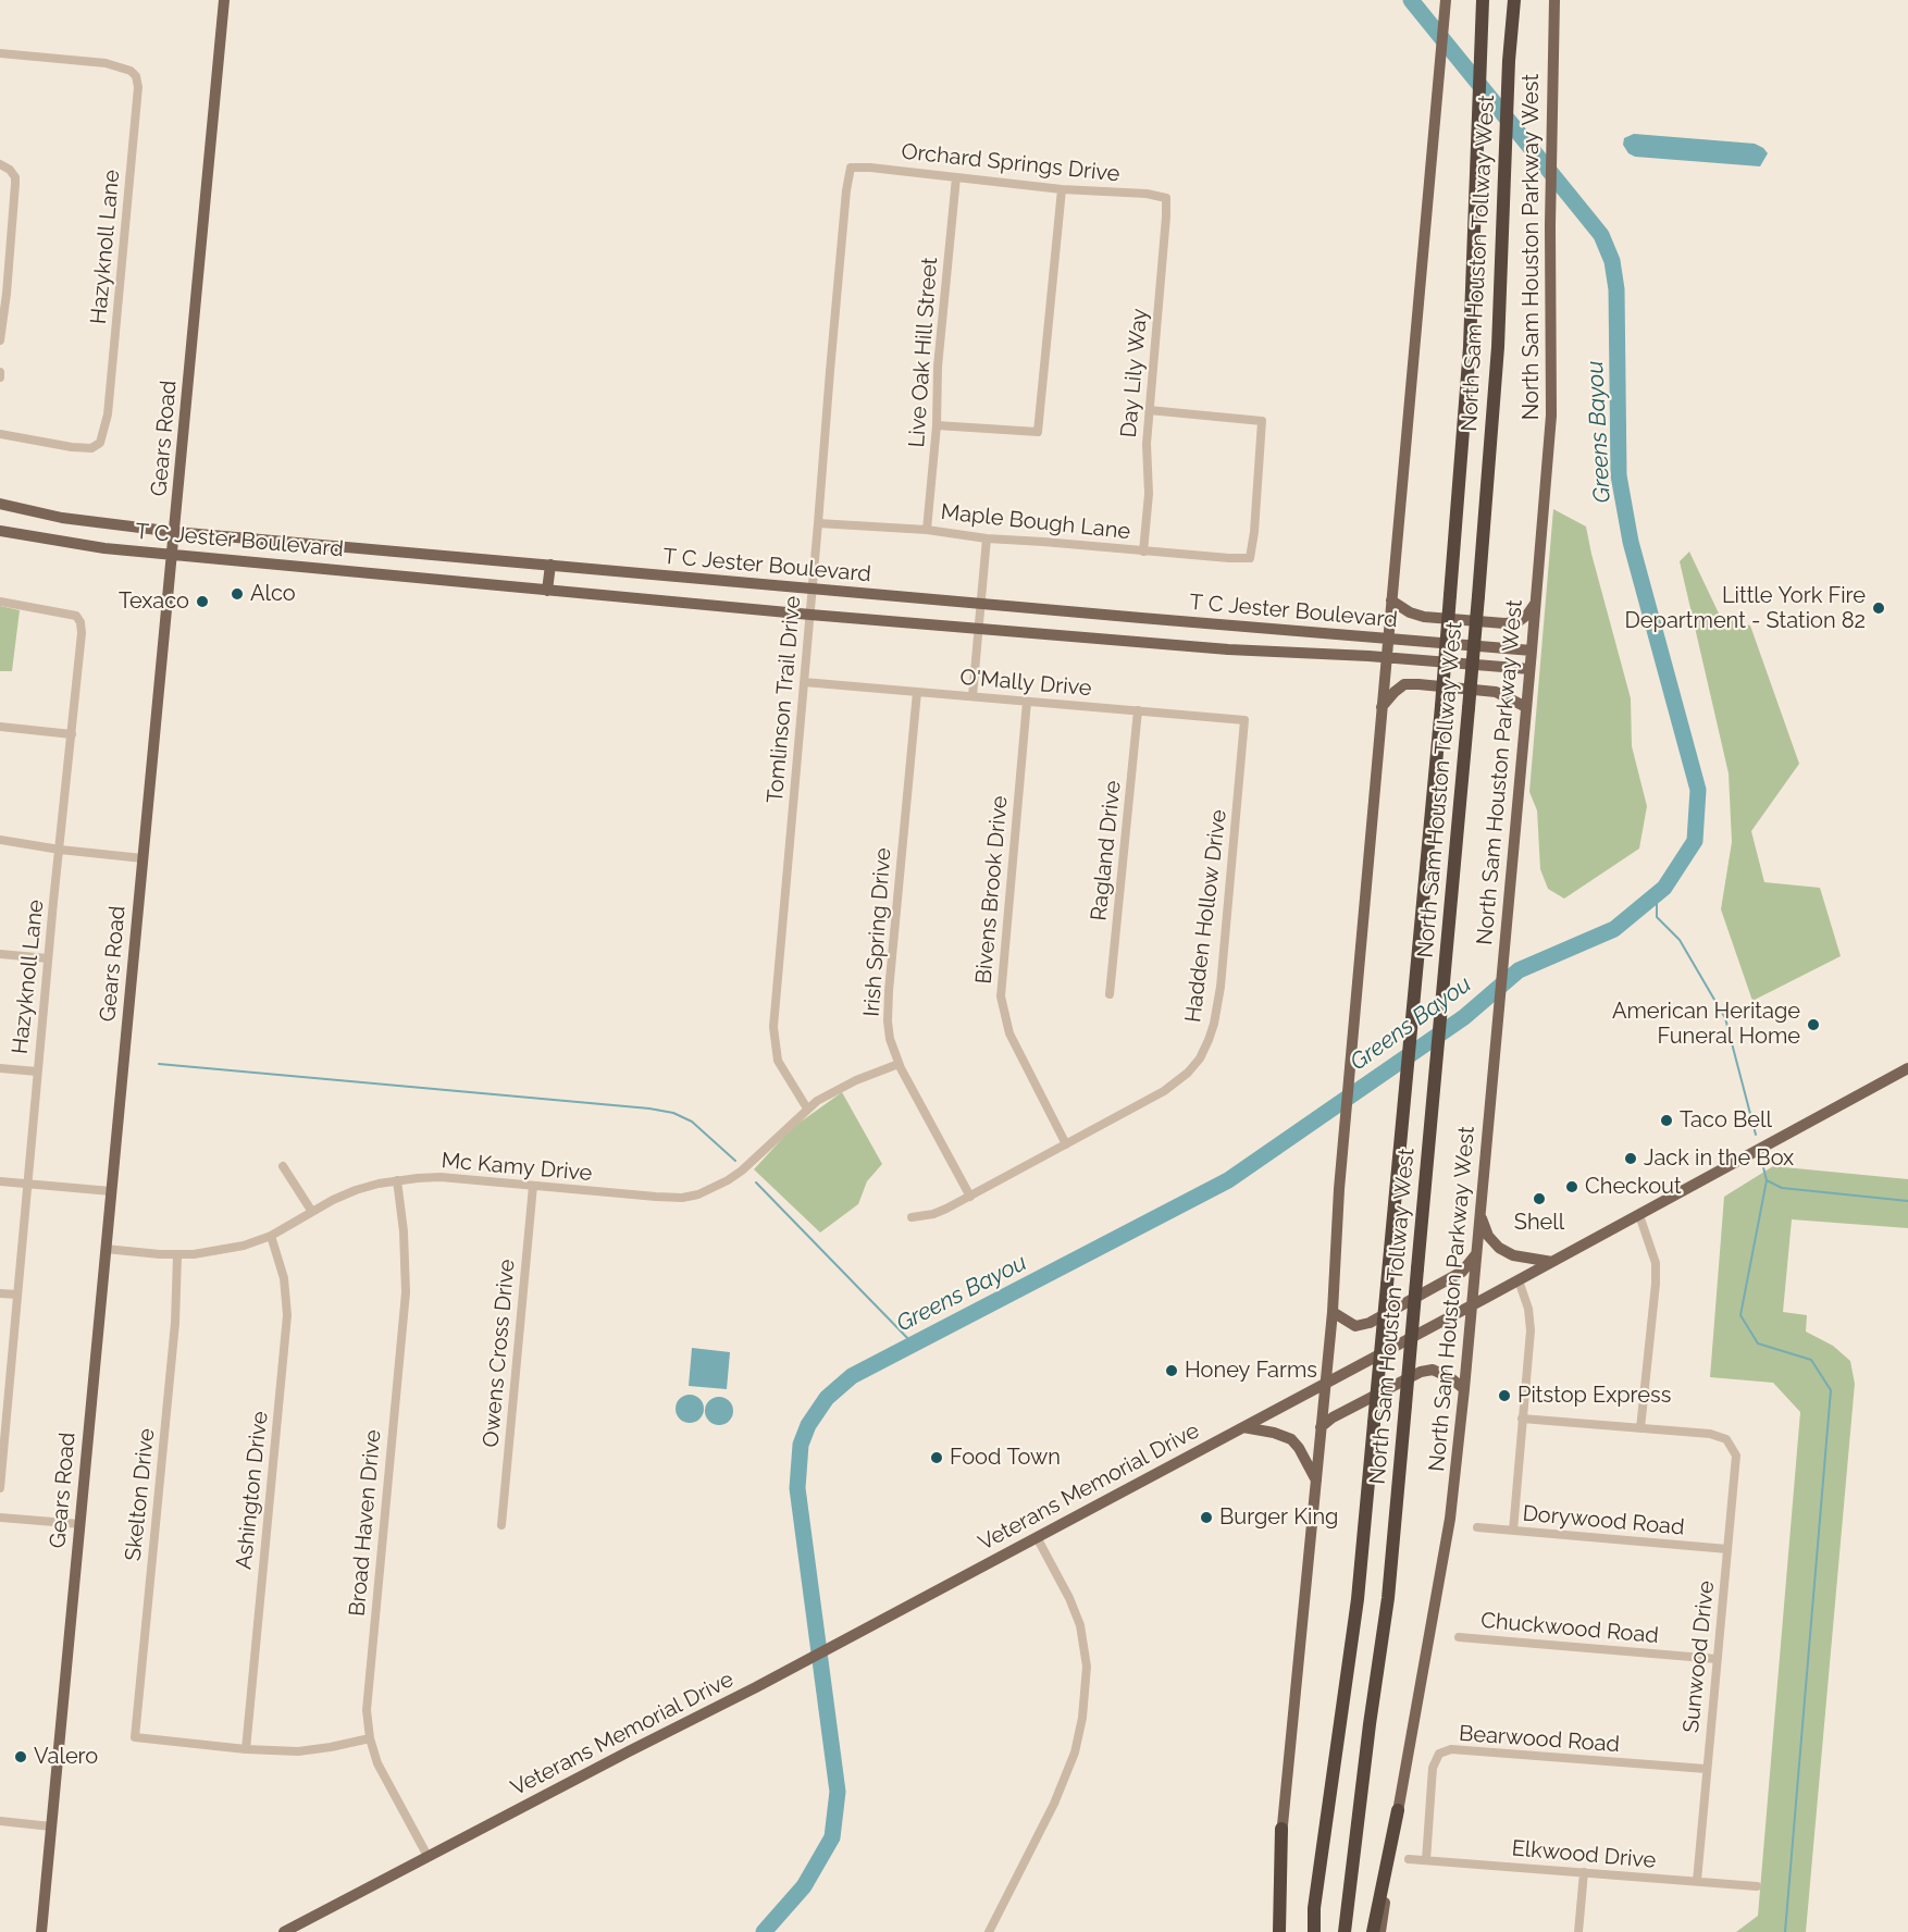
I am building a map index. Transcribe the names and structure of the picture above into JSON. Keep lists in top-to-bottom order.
{
  "streets": {
    "highway": ["North Sam Houston Tollway West"],
    "main road": [
      "North Sam Houston Parkway West",
      "Gears Road",
      "T C Jester Boulevard",
      "Veterans Memorial Drive"
    ],
    "street": [
      "Orchard Springs Drive",
      "Hazyknoll Lane",
      "Live Oak Hill Street",
      "Day Lily Way",
      "Maple Bough Lane",
      "O'Mally Drive",
      "Tomlinson Trail Drive",
      "Ragland Drive",
      "Bivens Brook Drive",
      "Hadden Hollow Drive",
      "Irish Spring Drive",
      "Mc Kamy Drive",
      "Owens Cross Drive",
      "Ashington Drive",
      "Skelton Drive",
      "Dorywood Road",
      "Broad Haven Drive",
      "Chuckwood Road",
      "Sunwood Drive",
      "Bearwood Road",
      "Elkwood Drive"
    ]
  },
  "crossings": [
    ["Orchard Springs Drive", "Live Oak Hill Street"],
    ["Orchard Springs Drive", "Day Lily Way"],
    ["Orchard Springs Drive", "Tomlinson Trail Drive"],
    ["North Sam Houston Parkway West", "T C Jester Boulevard"],
    ["North Sam Houston Parkway West", "Veterans Memorial Drive"],
    ["Live Oak Hill Street", "Maple Bough Lane"],
    ["Day Lily Way", "Maple Bough Lane"],
    ["Gears Road", "T C Jester Boulevard"],
    ["Gears Road", "Mc Kamy Drive"],
    ["Maple Bough Lane", "Tomlinson Trail Drive"],
    ["T C Jester Boulevard", "Tomlinson Trail Drive"],
    ["O'Mally Drive", "Tomlinson Trail Drive"],
    ["O'Mally Drive", "Ragland Drive"],
    ["O'Mally Drive", "Bivens Brook Drive"],
    ["O'Mally Drive", "Hadden Hollow Drive"],
    ["O'Mally Drive", "Irish Spring Drive"],
    ["Tomlinson Trail Drive", "Mc Kamy Drive"],
    ["Bivens Brook Drive", "Hadden Hollow Drive"],
    ["Hadden Hollow Drive", "Irish Spring Drive"],
    ["Irish Spring Drive", "Mc Kamy Drive"],
    ["Mc Kamy Drive", "Owens Cross Drive"],
    ["Mc Kamy Drive", "Ashington Drive"],
    ["Mc Kamy Drive", "Skelton Drive"],
    ["Mc Kamy Drive", "Broad Haven Drive"],
    ["Veterans Memorial Drive", "Broad Haven Drive"],
    ["Ashington Drive", "Skelton Drive"],
    ["Dorywood Road", "Sunwood Drive"],
    ["Chuckwood Road", "Sunwood Drive"],
    ["Sunwood Drive", "Bearwood Road"],
    ["Sunwood Drive", "Elkwood Drive"],
    ["Bearwood Road", "Elkwood Drive"]
  ],
  "water": ["Greens Bayou"],
  "places": [
    "Alco",
    "Texaco",
    "Little York Fire Department - Station 82",
    "American Heritage Funeral Home",
    "Taco Bell",
    "Jack in the Box",
    "Checkout",
    "Shell",
    "Honey Farms",
    "Pitstop Express",
    "Food Town",
    "Burger King",
    "Valero"
  ]
}
